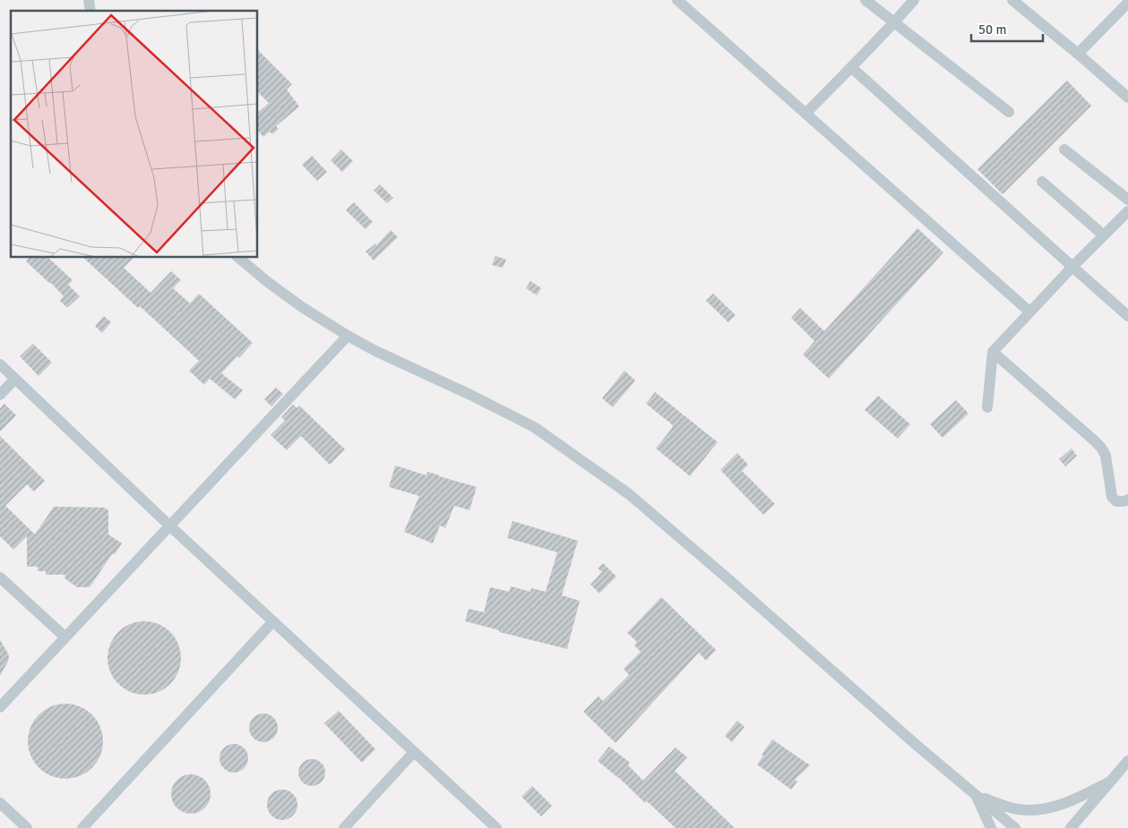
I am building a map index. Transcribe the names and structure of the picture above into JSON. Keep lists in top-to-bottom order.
{
  "scale_bar": "50 m"
}
